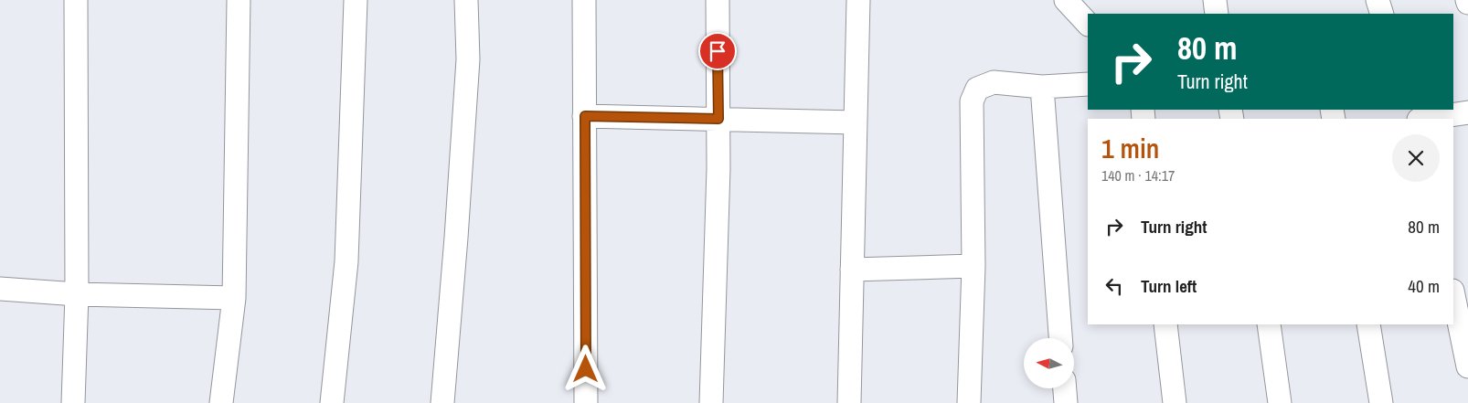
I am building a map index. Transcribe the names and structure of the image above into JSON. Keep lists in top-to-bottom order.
{
  "north": "left",
  "page": {
    "turn": ["80 m", "Turn right"],
    "heading": ["1 min", "140 m · 14:17"],
    "list": [
      {
        "name": "Turn right",
        "value": "80 m"
      },
      {
        "name": "Turn left",
        "value": "40 m"
      }
    ]
  }
}
